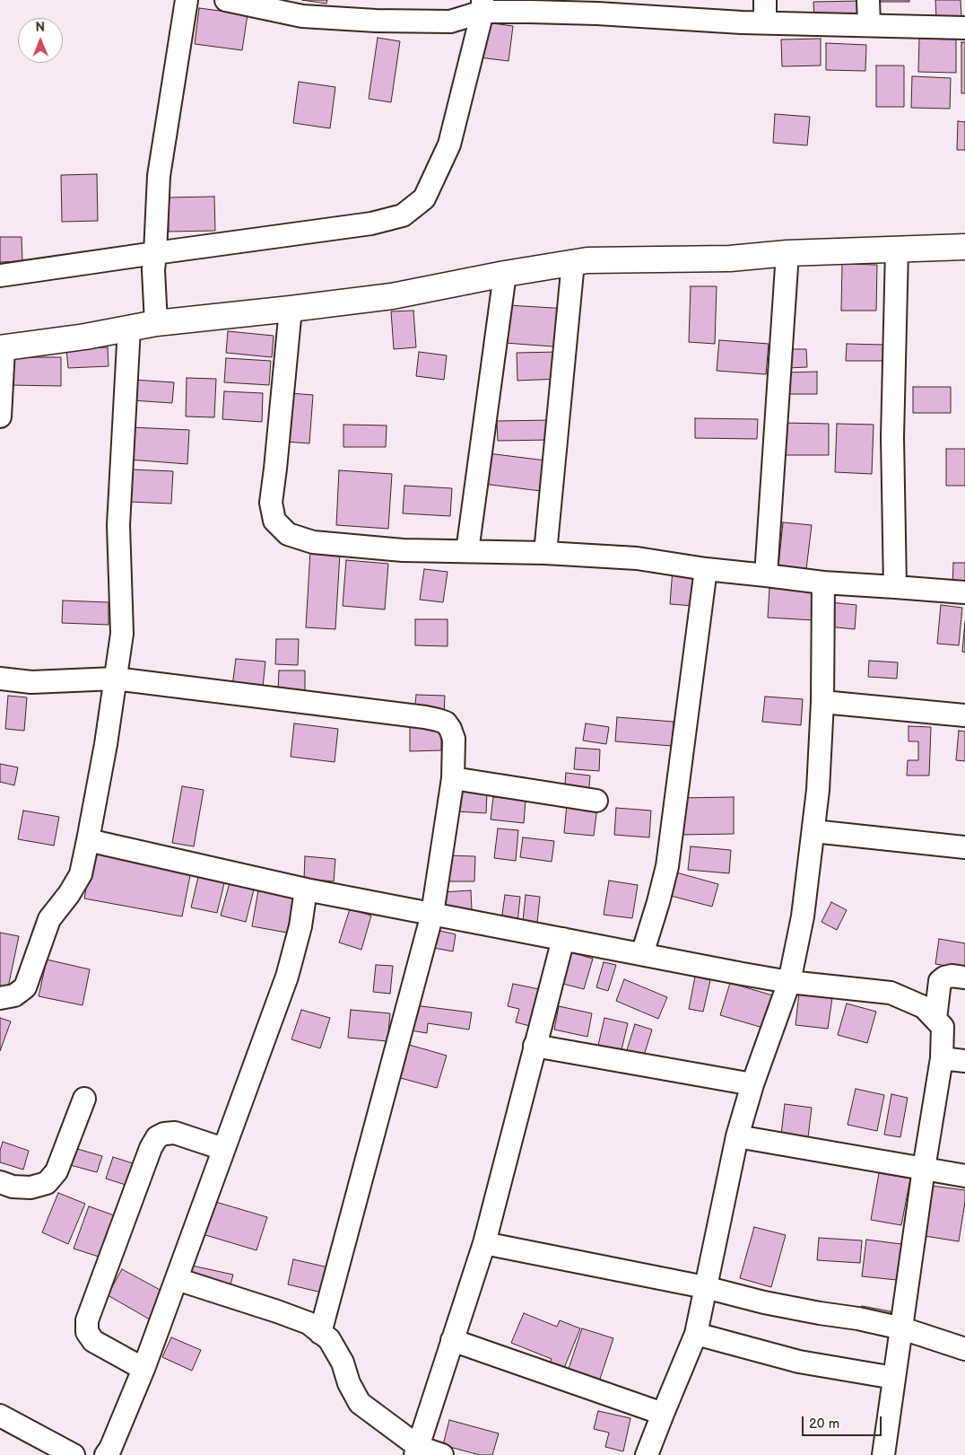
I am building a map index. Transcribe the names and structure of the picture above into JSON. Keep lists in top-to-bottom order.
{
  "scale_bar": "20 m",
  "north": "top"
}
